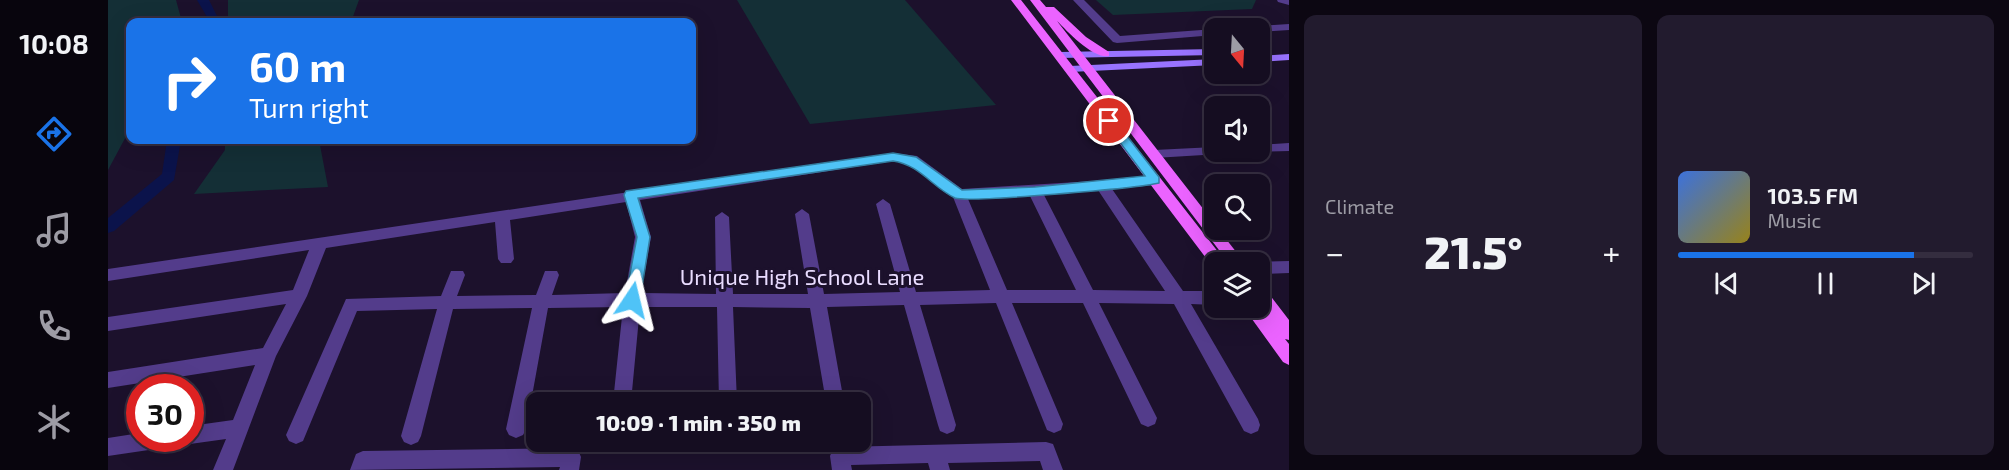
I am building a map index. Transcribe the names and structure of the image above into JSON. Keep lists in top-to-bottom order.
{
  "streets": {
    "street": ["Unique High School Lane"]
  },
  "north": "bottom",
  "page": {
    "tabs": "10:08",
    "tile": "Climate",
    "turn": ["60 m", "Turn right"],
    "song": ["103.5 FM", "Music"],
    "heat": ["−", "21.5°", "+"],
    "limit": "30",
    "trip": "10:09 · 1 min · 350 m"
  }
}
